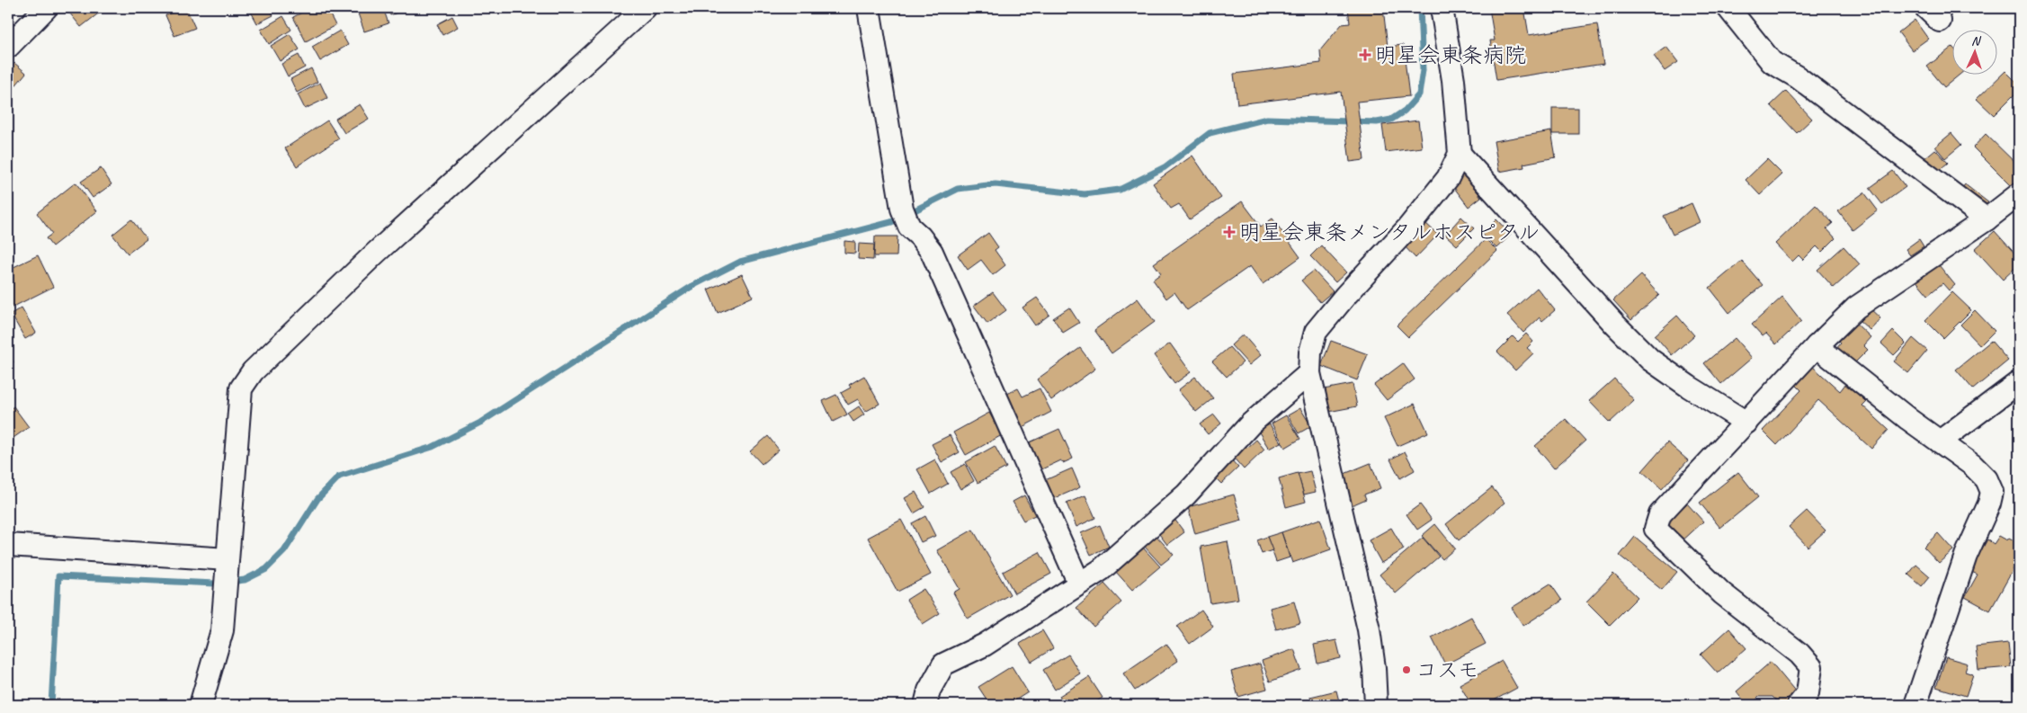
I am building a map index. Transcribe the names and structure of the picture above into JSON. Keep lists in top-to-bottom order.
{
  "places": {
    "health": ["明星会東条病院", "明星会東条メンタルホスピタル"],
    "other": ["コスモ"]
  },
  "north": "top"
}
